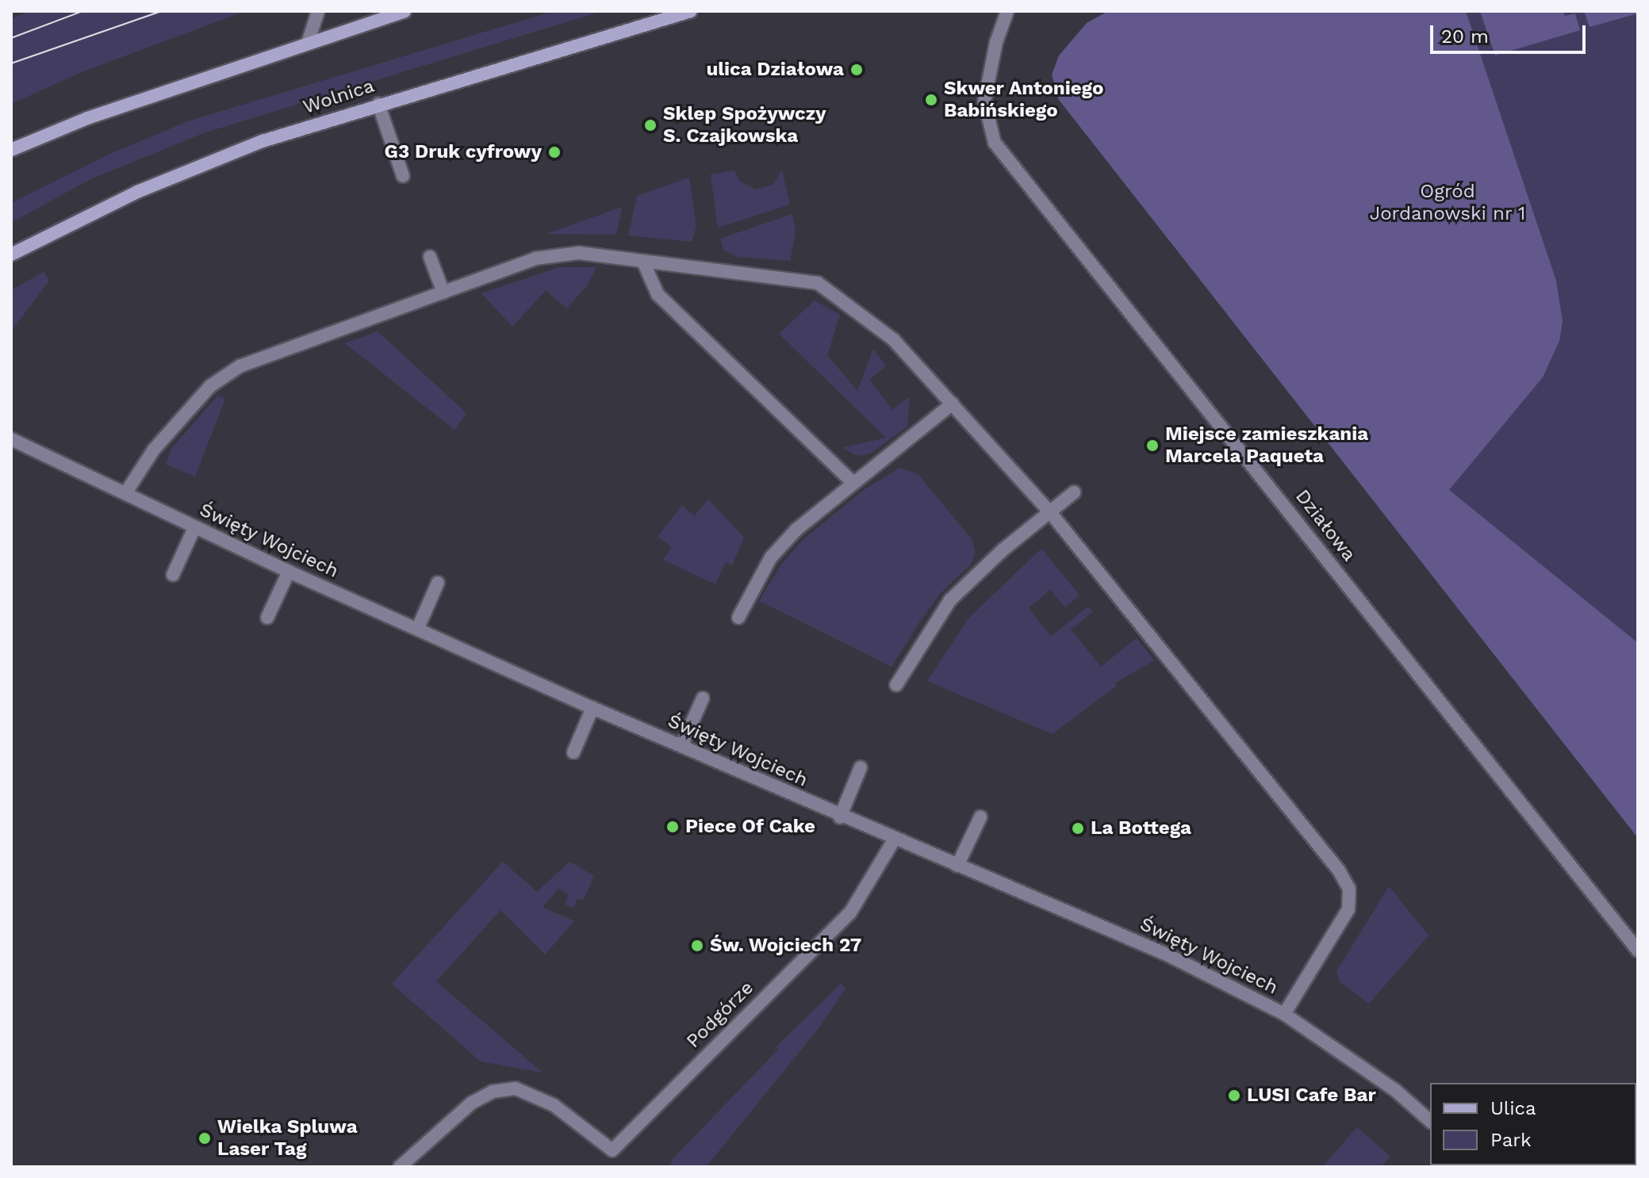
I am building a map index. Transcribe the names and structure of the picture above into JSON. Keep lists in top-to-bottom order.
{
  "streets": {
    "street": [
      "Wolnica",
      "Działowa",
      "Święty Wojciech",
      "Podgórze"
    ]
  },
  "crossings": [
    ["Święty Wojciech", "Podgórze"]
  ],
  "parks": ["Ogród Jordanowski nr 1"],
  "places": [
    "ulica Działowa",
    "Skwer Antoniego Babińskiego",
    "Sklep Spożywczy S. Czajkowska",
    "G3 Druk cyfrowy",
    "Miejsce zamieszkania Marcela Paqueta",
    "Piece Of Cake",
    "La Bottega",
    "Św. Wojciech 27",
    "LUSI Cafe Bar",
    "Wielka Spluwa Laser Tag"
  ],
  "legend": ["Ulica", "Park"],
  "scale_bar": "20 m"
}
